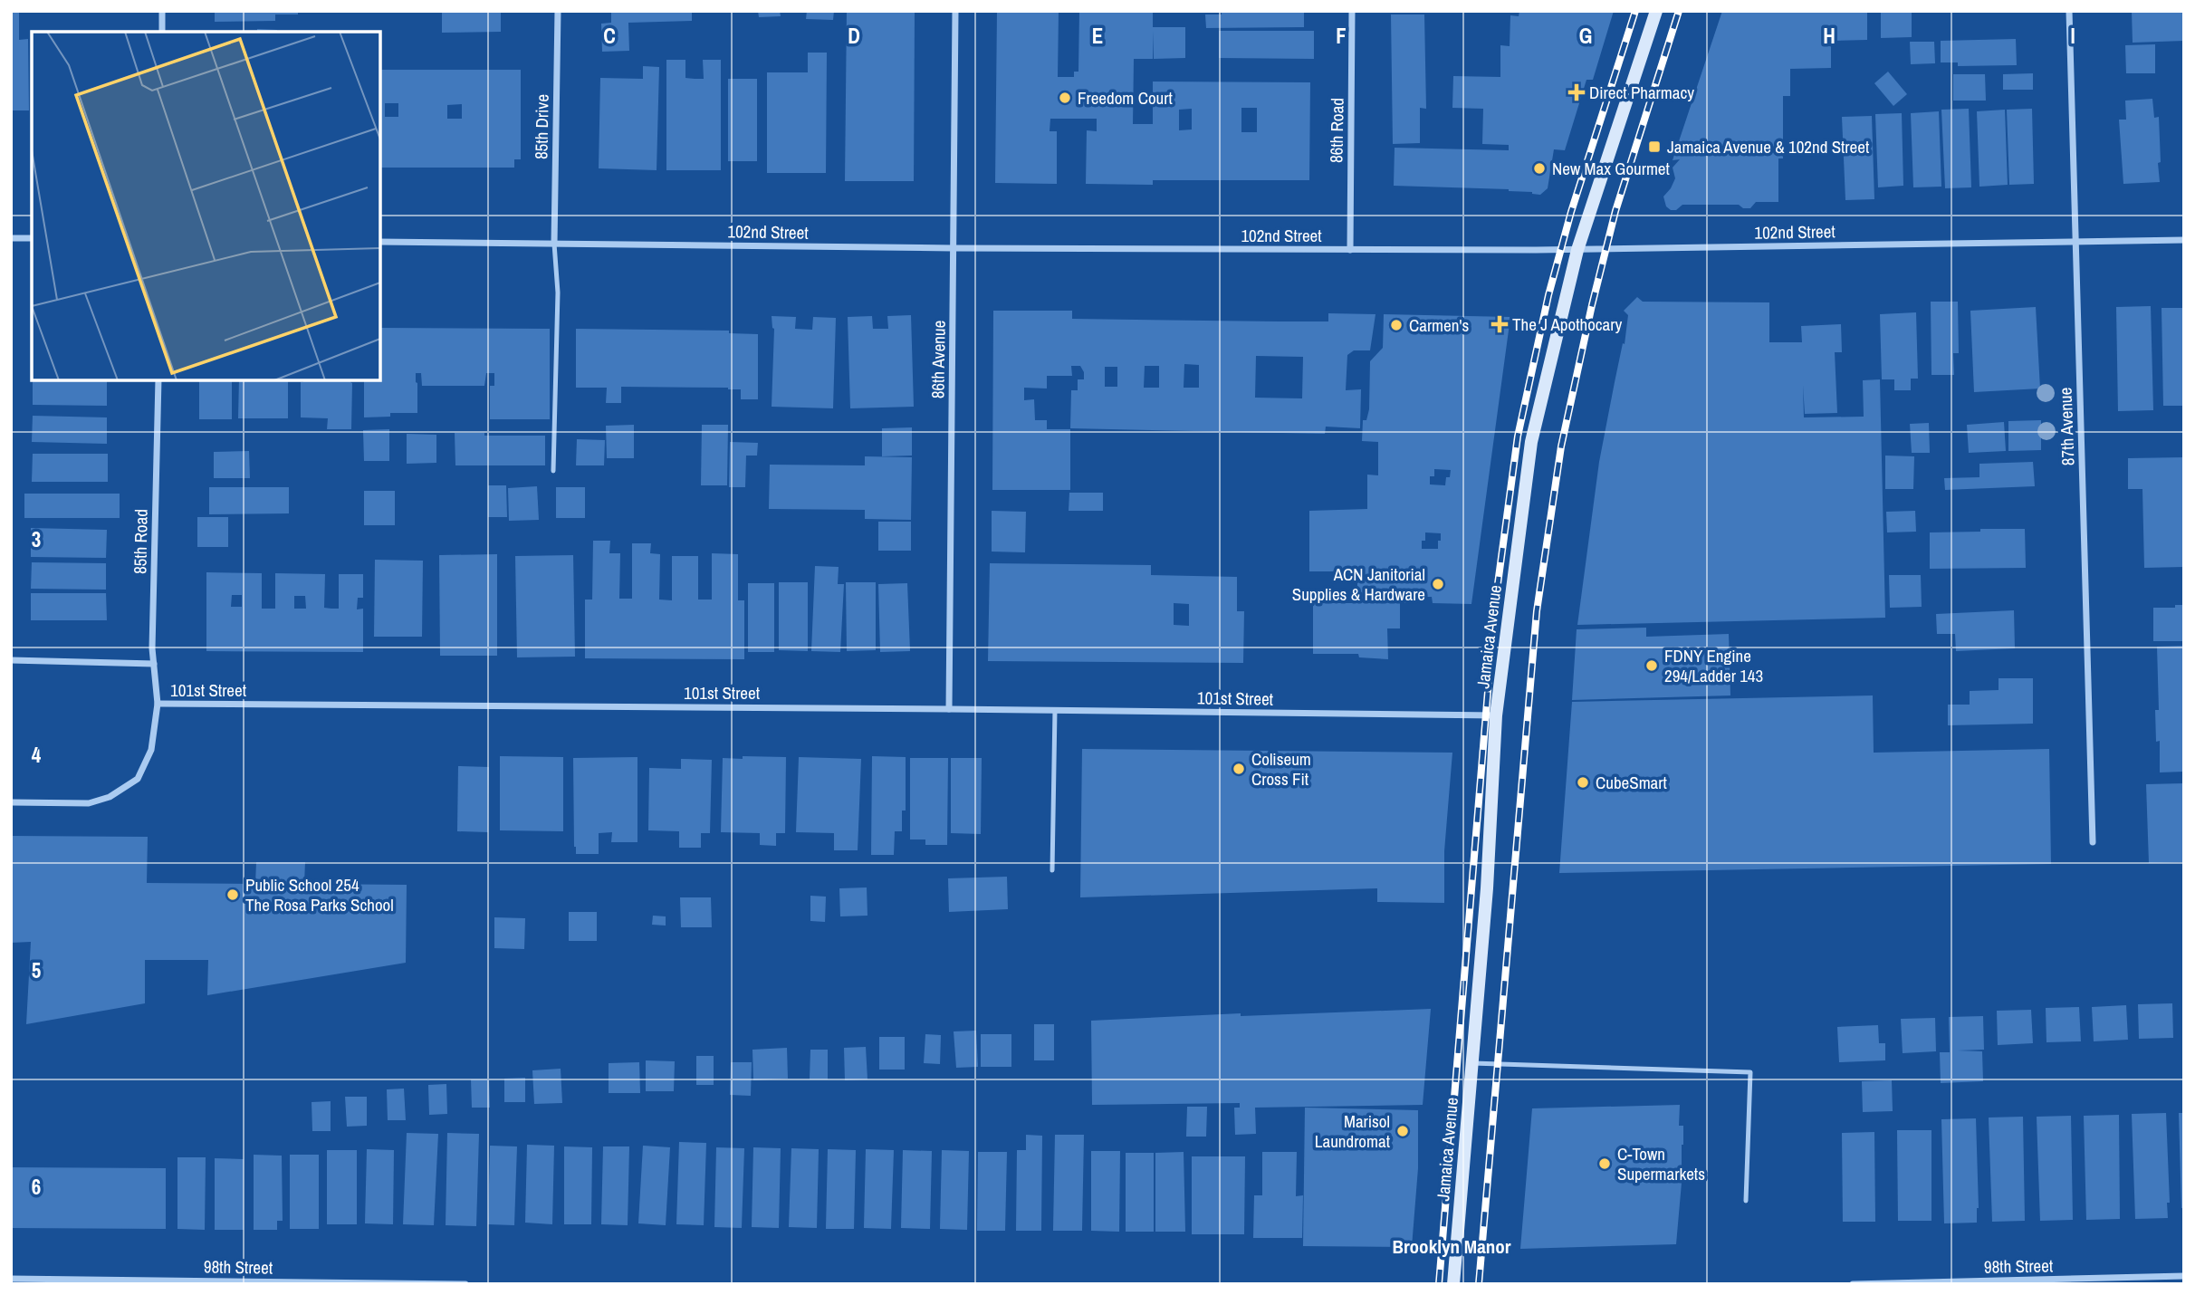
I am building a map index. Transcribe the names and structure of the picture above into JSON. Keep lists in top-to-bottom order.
{
  "streets": {
    "main road": ["Jamaica Avenue"],
    "street": [
      "85th Drive",
      "86th Road",
      "102nd Street",
      "86th Avenue",
      "87th Avenue",
      "85th Road",
      "101st Street",
      "98th Street"
    ]
  },
  "crossings": [
    ["85th Drive", "102nd Street"],
    ["86th Road", "102nd Street"],
    ["102nd Street", "86th Avenue"],
    ["102nd Street", "87th Avenue"],
    ["102nd Street", "Jamaica Avenue"],
    ["86th Avenue", "101st Street"],
    ["85th Road", "101st Street"],
    ["Jamaica Avenue", "101st Street"]
  ],
  "districts": ["Brooklyn Manor"],
  "places": {
    "health": ["Direct Pharmacy", "The J Apothocary"],
    "other": [
      "Freedom Court",
      "New Max Gourmet",
      "Carmen's",
      "ACN Janitorial Supplies & Hardware",
      "FDNY Engine 294/Ladder 143",
      "Coliseum Cross Fit",
      "CubeSmart",
      "Public School 254 The Rosa Parks School",
      "Marisol Laundromat",
      "C‑Town Supermarkets"
    ],
    "transit": ["Jamaica Avenue & 102nd Street"]
  },
  "grid": {
    "columns": [
      "C",
      "D",
      "E",
      "F",
      "G",
      "H",
      "I"
    ],
    "rows": [
      "3",
      "4",
      "5",
      "6"
    ]
  }
}
